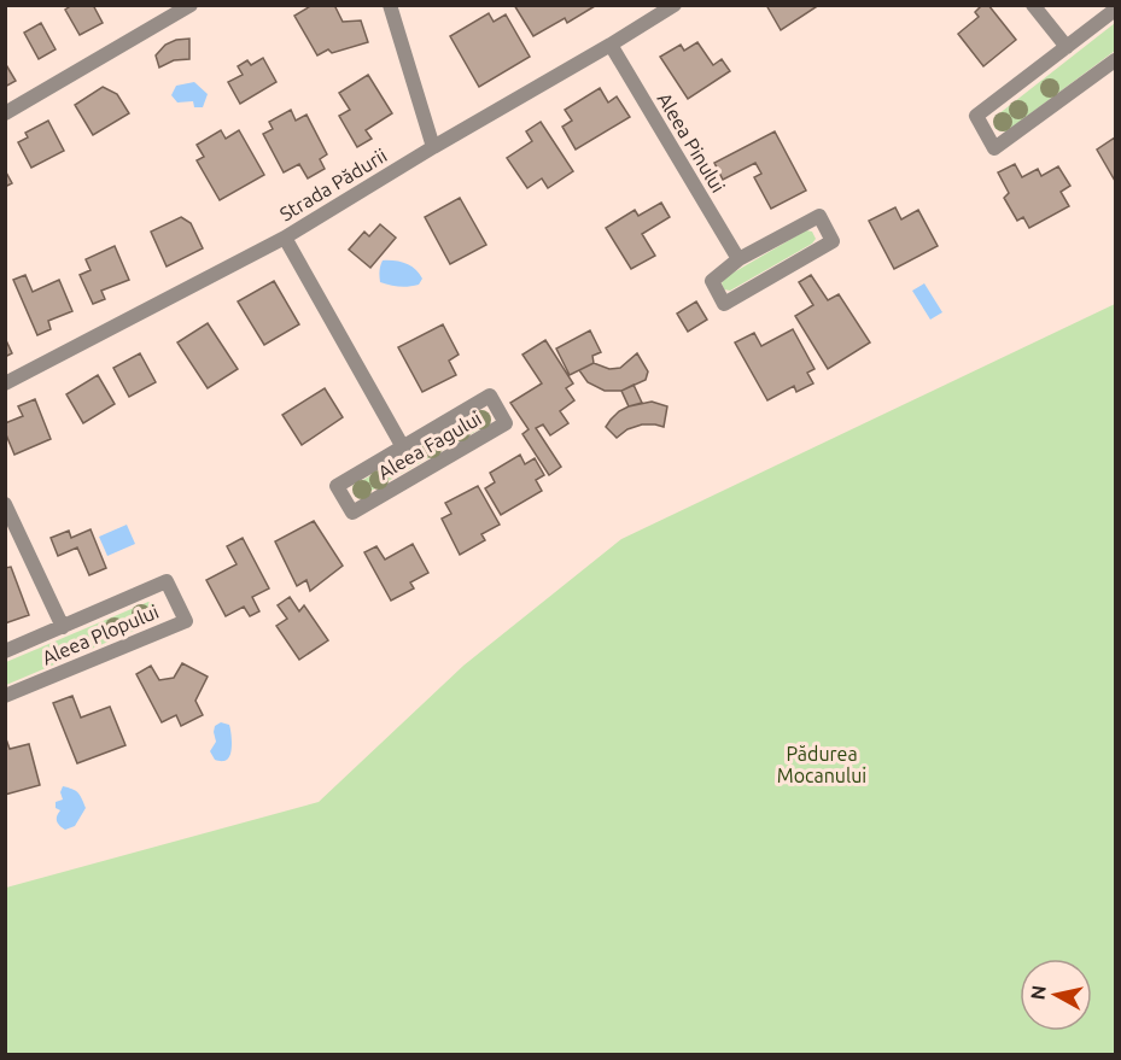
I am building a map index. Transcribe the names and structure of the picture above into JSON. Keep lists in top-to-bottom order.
{
  "streets": {
    "street": [
      "Aleea Pinului",
      "Strada Pădurii",
      "Aleea Fagului",
      "Aleea Plopului"
    ]
  },
  "crossings": [
    ["Aleea Pinului", "Strada Pădurii"],
    ["Strada Pădurii", "Aleea Fagului"]
  ],
  "parks": ["Pădurea Mocanului"],
  "north": "left"
}
